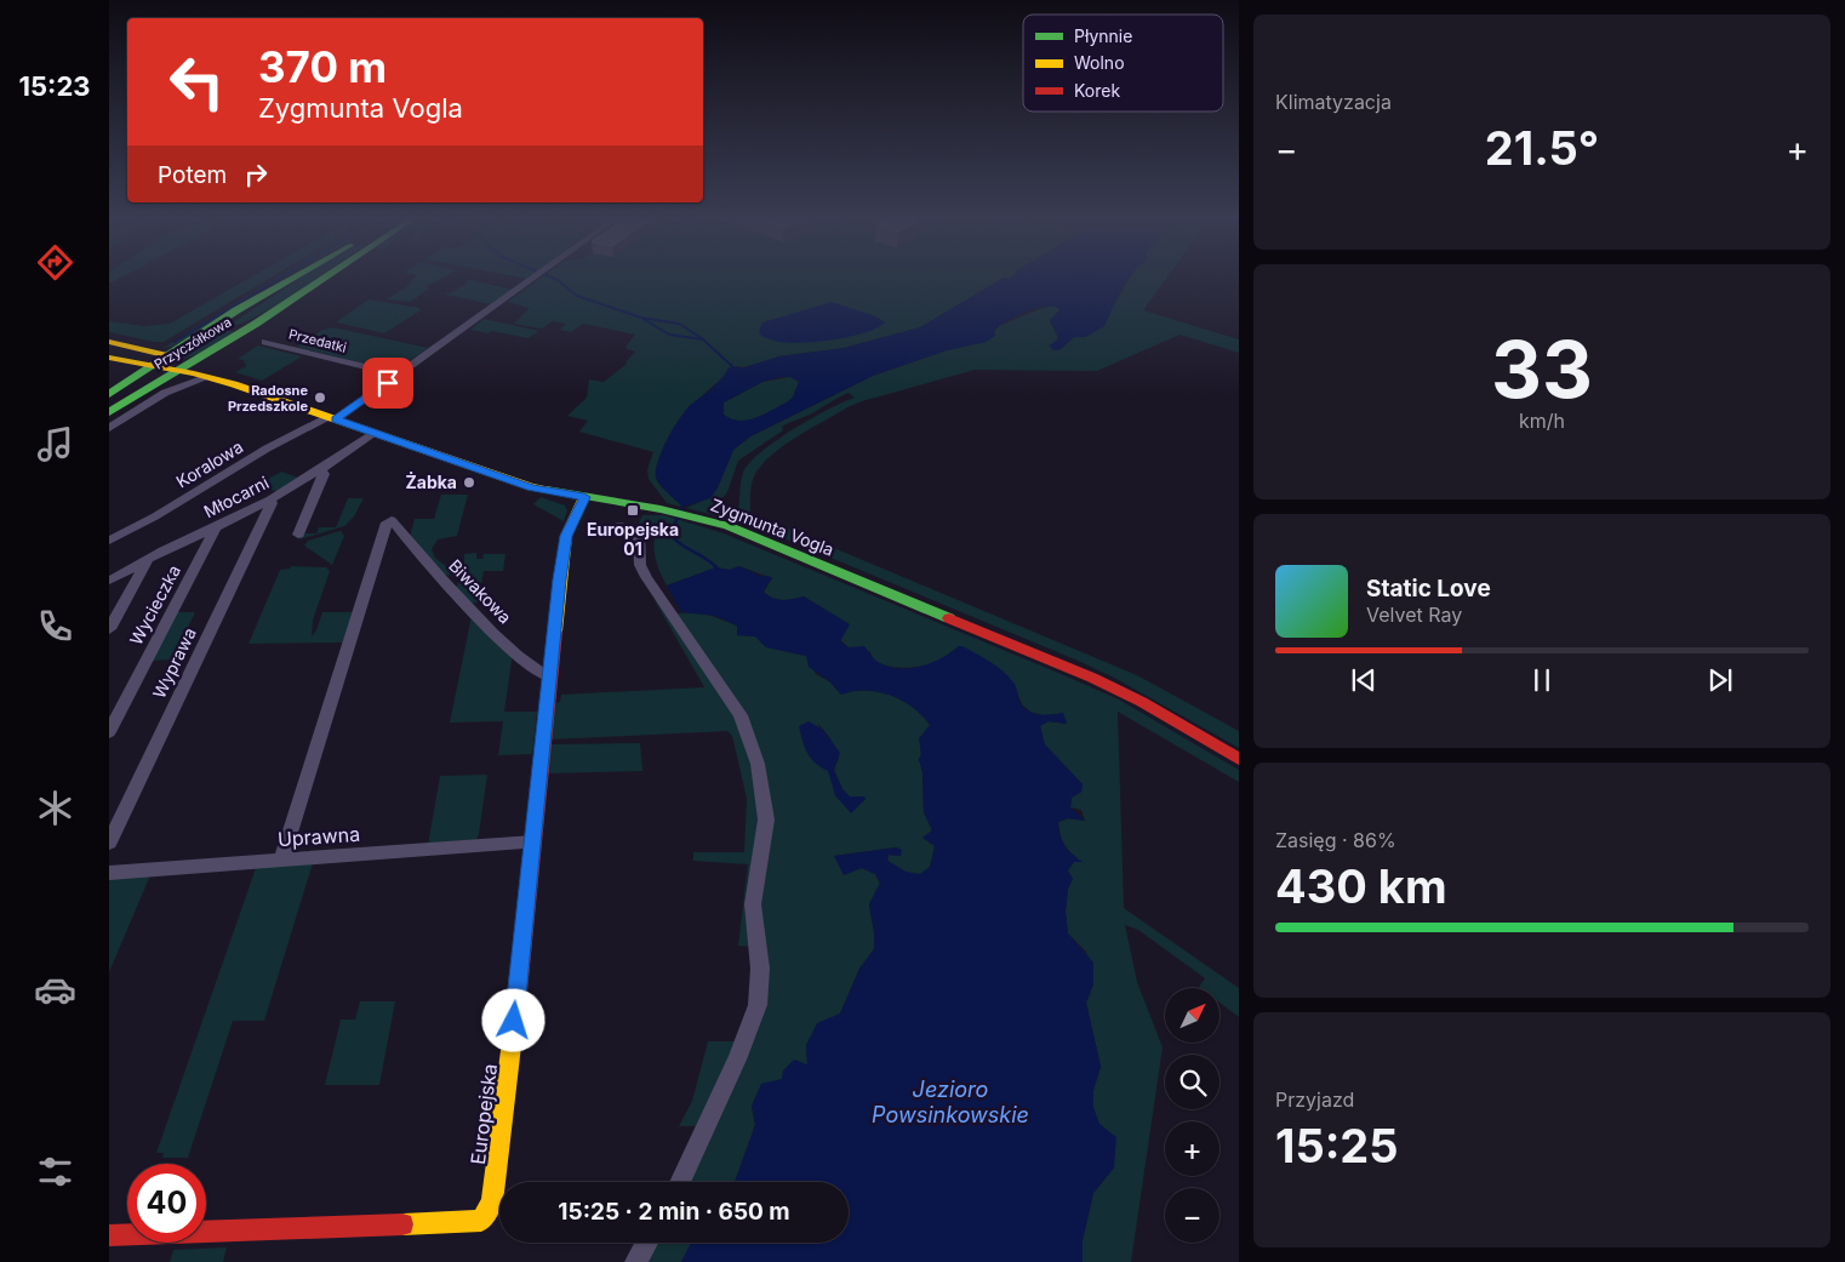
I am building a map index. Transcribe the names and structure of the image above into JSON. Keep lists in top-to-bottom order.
{
  "streets": {
    "street": [
      "Przedatki",
      "Przyczółkowa",
      "Koralowa",
      "Młocarni",
      "Zygmunta Vogla",
      "Biwakowa",
      "Wycieczka",
      "Wyprawa",
      "Uprawna",
      "Europejska"
    ]
  },
  "crossings": [
    ["Przedatki", "Koralowa"],
    ["Przyczółkowa", "Zygmunta Vogla"],
    ["Koralowa", "Zygmunta Vogla"],
    ["Młocarni", "Zygmunta Vogla"],
    ["Młocarni", "Wycieczka"],
    ["Młocarni", "Wyprawa"],
    ["Zygmunta Vogla", "Europejska"],
    ["Biwakowa", "Uprawna"],
    ["Biwakowa", "Europejska"],
    ["Uprawna", "Europejska"]
  ],
  "water": ["Jezioro Powsinkowskie"],
  "places": {
    "other": ["Radosne Przedszkole", "Żabka"],
    "transit": ["Europejska 01"]
  },
  "legend": ["Płynnie", "Wolno", "Korek"],
  "north": "top right",
  "page": {
    "tabs": "15:23",
    "tile": [
      "Klimatyzacja",
      ["33", "km/h"],
      ["Zasięg · 86%", "430 km"],
      ["Przyjazd", "15:25"]
    ],
    "turn": ["370 m", "Zygmunta Vogla"],
    "heat": ["−", "21.5°", "+"],
    "then": "Potem",
    "song": ["Static Love", "Velvet Ray"],
    "map_buttons": ["+", "−"],
    "limit": "40",
    "trip": "15:25 · 2 min · 650 m"
  }
}
